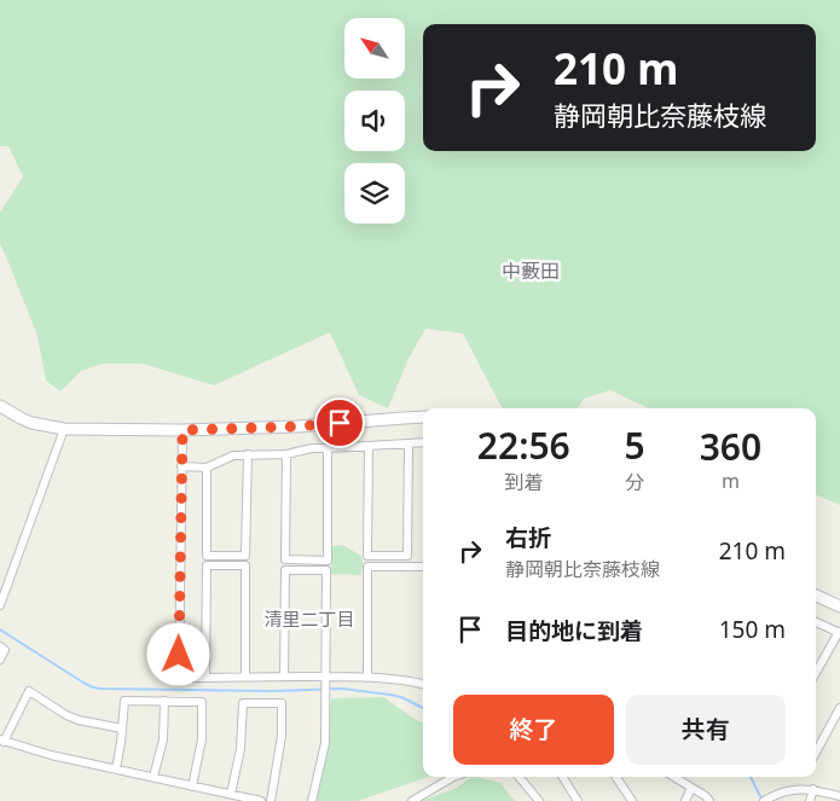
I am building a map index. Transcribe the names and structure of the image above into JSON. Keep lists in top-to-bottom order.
{
  "districts": ["中藪田", "清里二丁目"],
  "north": "top left",
  "page": {
    "turn": ["210 m", "静岡朝比奈藤枝線"],
    "eta": [
      "22:56",
      "到着",
      "5",
      "分",
      "360",
      "m"
    ],
    "list": [
      {
        "name": "右折",
        "note": "静岡朝比奈藤枝線",
        "value": "210 m"
      },
      {
        "name": "目的地に到着",
        "value": "150 m"
      }
    ],
    "buttons": ["終了", "共有"]
  }
}
